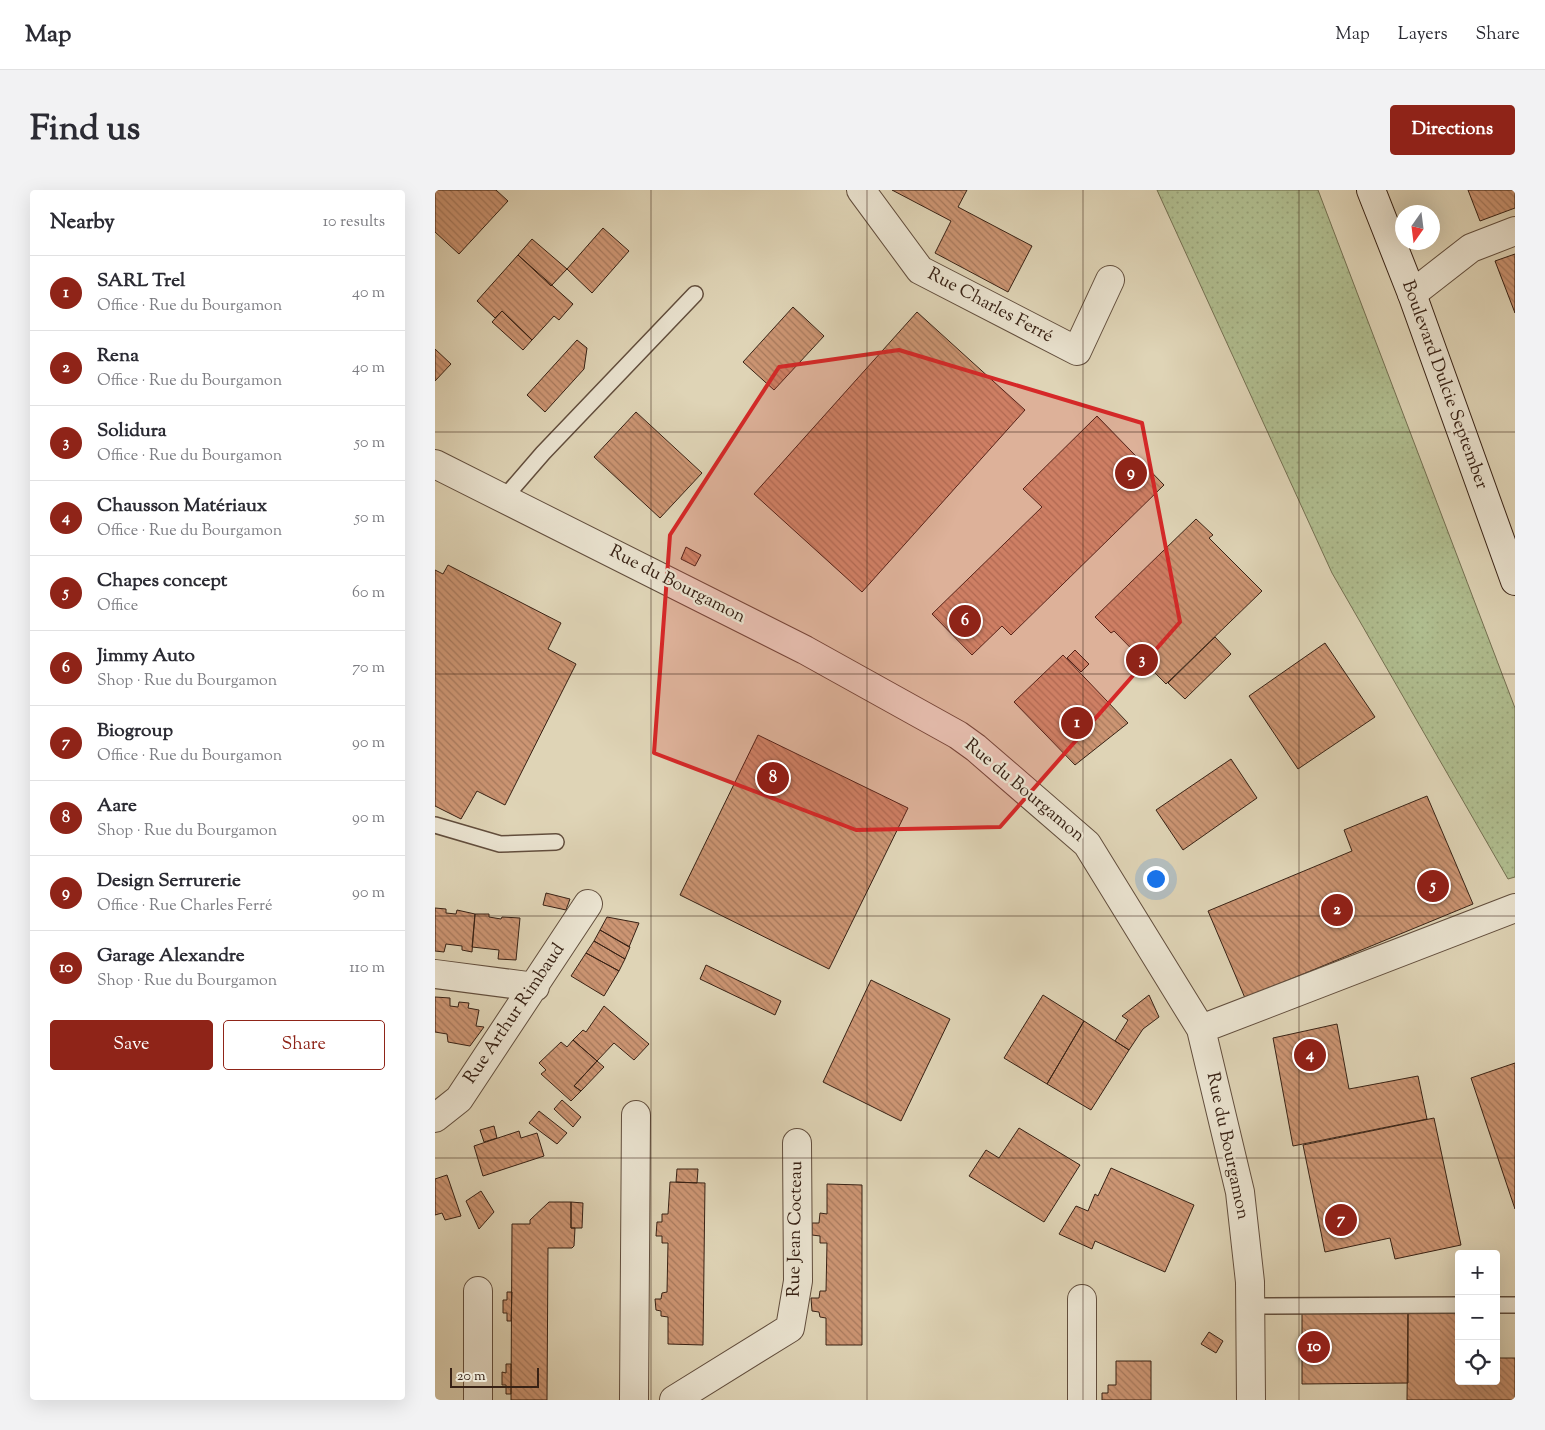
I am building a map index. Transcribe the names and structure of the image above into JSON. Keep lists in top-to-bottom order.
{
  "streets": {
    "street": [
      "Rue Charles Ferré",
      "Boulevard Dulcie September",
      "Rue du Bourgamon",
      "Rue Arthur Rimbaud",
      "Rue Jean Cocteau"
    ]
  },
  "scale_bar": "20 m",
  "north": "bottom",
  "page": {
    "header": "Map",
    "nav": ["Map", "Layers", "Share"],
    "title": "Find us",
    "buttons": [
      "Directions",
      ["Save", "Share"]
    ],
    "heading": ["Nearby", "10 results"],
    "list": [
      {
        "mark": "1",
        "name": "SARL Trel",
        "note": "Office · Rue du Bourgamon",
        "value": "40 m"
      },
      {
        "mark": "2",
        "name": "Rena",
        "note": "Office · Rue du Bourgamon",
        "value": "40 m"
      },
      {
        "mark": "3",
        "name": "Solidura",
        "note": "Office · Rue du Bourgamon",
        "value": "50 m"
      },
      {
        "mark": "4",
        "name": "Chausson Matériaux",
        "note": "Office · Rue du Bourgamon",
        "value": "50 m"
      },
      {
        "mark": "5",
        "name": "Chapes concept",
        "note": "Office",
        "value": "60 m"
      },
      {
        "mark": "6",
        "name": "Jimmy Auto",
        "note": "Shop · Rue du Bourgamon",
        "value": "70 m"
      },
      {
        "mark": "7",
        "name": "Biogroup",
        "note": "Office · Rue du Bourgamon",
        "value": "90 m"
      },
      {
        "mark": "8",
        "name": "Aare",
        "note": "Shop · Rue du Bourgamon",
        "value": "90 m"
      },
      {
        "mark": "9",
        "name": "Design Serrurerie",
        "note": "Office · Rue Charles Ferré",
        "value": "90 m"
      },
      {
        "mark": "10",
        "name": "Garage Alexandre",
        "note": "Shop · Rue du Bourgamon",
        "value": "110 m"
      }
    ],
    "pins": [
      "9",
      "6",
      "3",
      "1",
      "8",
      "5",
      "2",
      "4",
      "7",
      "10"
    ],
    "map_buttons": ["+", "−"],
    "scale": "20 m"
  }
}
